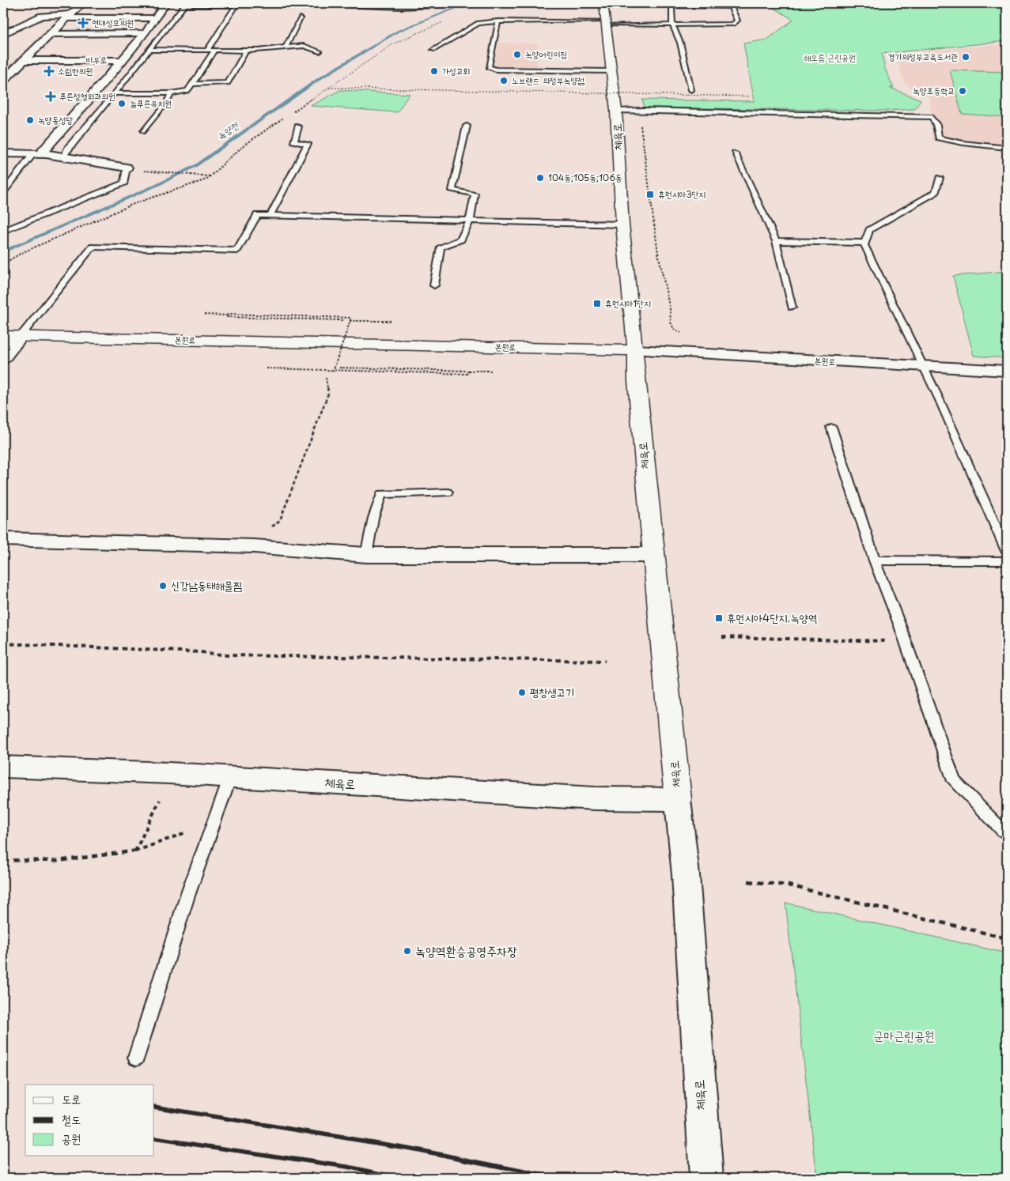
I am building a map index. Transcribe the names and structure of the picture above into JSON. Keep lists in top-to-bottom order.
{
  "streets": {
    "street": ["비우로", "체육로", "본원로"]
  },
  "crossings": [
    ["체육로", "본원로"]
  ],
  "water": ["녹양천"],
  "parks": ["해오름 근린공원", "군마근린공원"],
  "places": {
    "health": ["현대성모의원", "소림한의원", "푸른정형외과의원"],
    "other": [
      "녹양어린이집",
      "경기의정부교육도서관",
      "가성교회",
      "노브랜드 의정부녹양점",
      "녹양초등학교",
      "늘푸른유치원",
      "녹양동성당",
      "104동;105동;106동",
      "신강남동태해물찜",
      "평창생고기",
      "녹양역환승공영주차장"
    ],
    "transit": ["휴먼시아3단지", "휴먼시아1단지", "휴먼시아4단지.녹양역"]
  },
  "legend": ["도로", "철도", "공원"]
}
